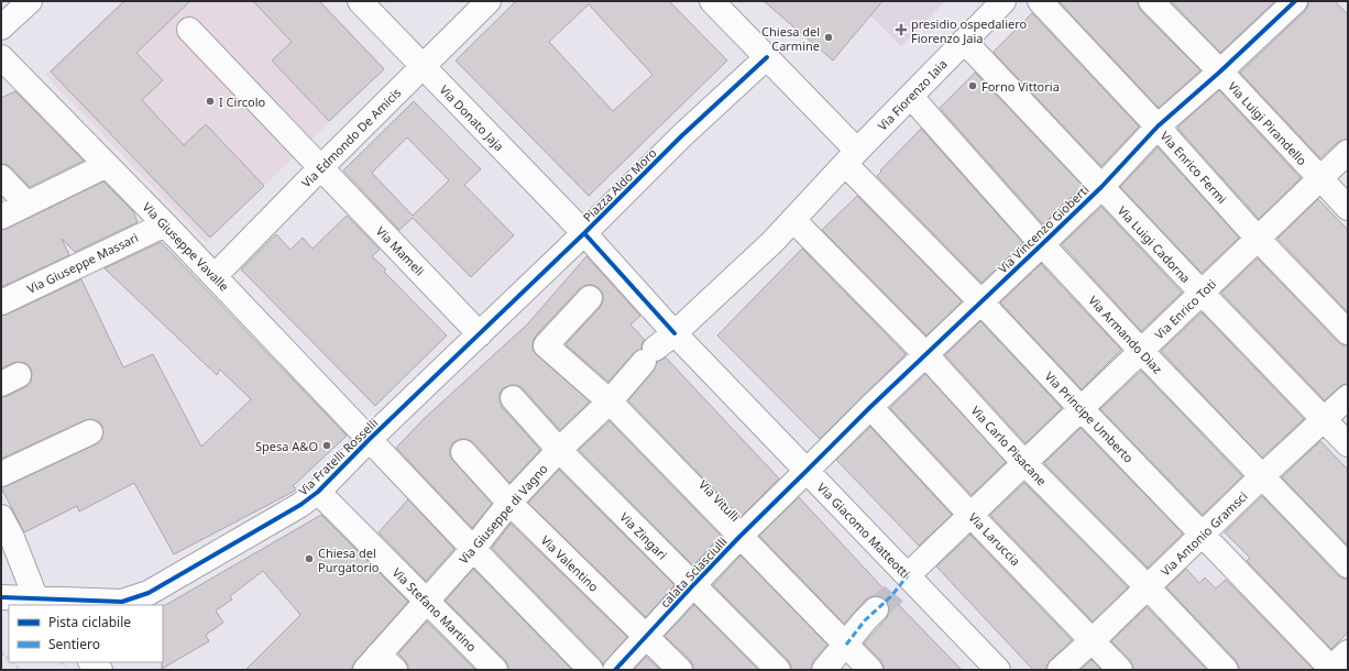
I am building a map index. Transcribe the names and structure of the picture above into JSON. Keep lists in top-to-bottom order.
{
  "streets": {
    "street": [
      "Via Fiorenzo Iaia",
      "Via Donato Jaja",
      "Via Luigi Pirandello",
      "Via Edmondo De Amicis",
      "Via Enrico Fermi",
      "Piazza Aldo Moro",
      "Via Vincenzo Gioberti",
      "Via Luigi Cadorna",
      "Via Giuseppe Vavalle",
      "Via Mameli",
      "Via Giuseppe Massari",
      "Via Enrico Toti",
      "Via Armando Diaz",
      "Via Principe Umberto",
      "Via Carlo Pisacane",
      "Via Fratelli Rosselli",
      "Via Vitulli",
      "Via Giuseppe di Vagno",
      "Via Giacomo Matteotti",
      "Via Antonio Gramsci",
      "Via Zingari",
      "Via Laruccia",
      "Via Valentino",
      "calata Sciasciulli",
      "Via Stefano Martino"
    ]
  },
  "crossings": [
    ["Via Fiorenzo Iaia", "Via Luigi Cadorna"],
    ["Via Fiorenzo Iaia", "Via Armando Diaz"],
    ["Via Fiorenzo Iaia", "Via Principe Umberto"],
    ["Via Donato Jaja", "Via Edmondo De Amicis"],
    ["Via Donato Jaja", "Piazza Aldo Moro"],
    ["Via Donato Jaja", "Via Fratelli Rosselli"],
    ["Via Luigi Pirandello", "Via Vincenzo Gioberti"],
    ["Via Luigi Pirandello", "Via Enrico Toti"],
    ["Via Edmondo De Amicis", "Via Giuseppe Vavalle"],
    ["Via Edmondo De Amicis", "Via Mameli"],
    ["Via Enrico Fermi", "Via Vincenzo Gioberti"],
    ["Via Enrico Fermi", "Via Enrico Toti"],
    ["Piazza Aldo Moro", "Via Fratelli Rosselli"],
    ["Piazza Aldo Moro", "Via Giuseppe di Vagno"],
    ["Piazza Aldo Moro", "Via Giacomo Matteotti"],
    ["Via Vincenzo Gioberti", "Via Luigi Cadorna"],
    ["Via Vincenzo Gioberti", "Via Armando Diaz"],
    ["Via Vincenzo Gioberti", "Via Principe Umberto"],
    ["Via Vincenzo Gioberti", "Via Carlo Pisacane"],
    ["Via Vincenzo Gioberti", "Via Giacomo Matteotti"],
    ["Via Vincenzo Gioberti", "Via Laruccia"],
    ["Via Vincenzo Gioberti", "calata Sciasciulli"],
    ["Via Luigi Cadorna", "Via Enrico Toti"],
    ["Via Luigi Cadorna", "Via Antonio Gramsci"],
    ["Via Giuseppe Vavalle", "Via Giuseppe Massari"],
    ["Via Giuseppe Vavalle", "Via Fratelli Rosselli"],
    ["Via Giuseppe Vavalle", "Via Giuseppe di Vagno"],
    ["Via Mameli", "Via Fratelli Rosselli"],
    ["Via Enrico Toti", "Via Armando Diaz"],
    ["Via Enrico Toti", "Via Principe Umberto"],
    ["Via Enrico Toti", "Via Carlo Pisacane"],
    ["Via Enrico Toti", "Via Giacomo Matteotti"],
    ["Via Enrico Toti", "Via Laruccia"],
    ["Via Armando Diaz", "Via Antonio Gramsci"],
    ["Via Principe Umberto", "Via Antonio Gramsci"],
    ["Via Carlo Pisacane", "Via Antonio Gramsci"],
    ["Via Fratelli Rosselli", "Via Stefano Martino"],
    ["Via Vitulli", "Via Giuseppe di Vagno"],
    ["Via Vitulli", "calata Sciasciulli"],
    ["Via Giuseppe di Vagno", "Via Giacomo Matteotti"],
    ["Via Giuseppe di Vagno", "Via Zingari"],
    ["Via Giuseppe di Vagno", "Via Valentino"],
    ["Via Giuseppe di Vagno", "Via Stefano Martino"],
    ["Via Giacomo Matteotti", "calata Sciasciulli"],
    ["Via Antonio Gramsci", "Via Laruccia"],
    ["Via Zingari", "calata Sciasciulli"],
    ["Via Valentino", "calata Sciasciulli"]
  ],
  "places": {
    "health": ["presidio ospedaliero Fiorenzo Jaia"],
    "other": [
      "Chiesa del Carmine",
      "Forno Vittoria",
      "I Circolo",
      "Spesa A&O",
      "Chiesa del Purgatorio"
    ]
  },
  "legend": ["Pista ciclabile", "Sentiero"]
}
